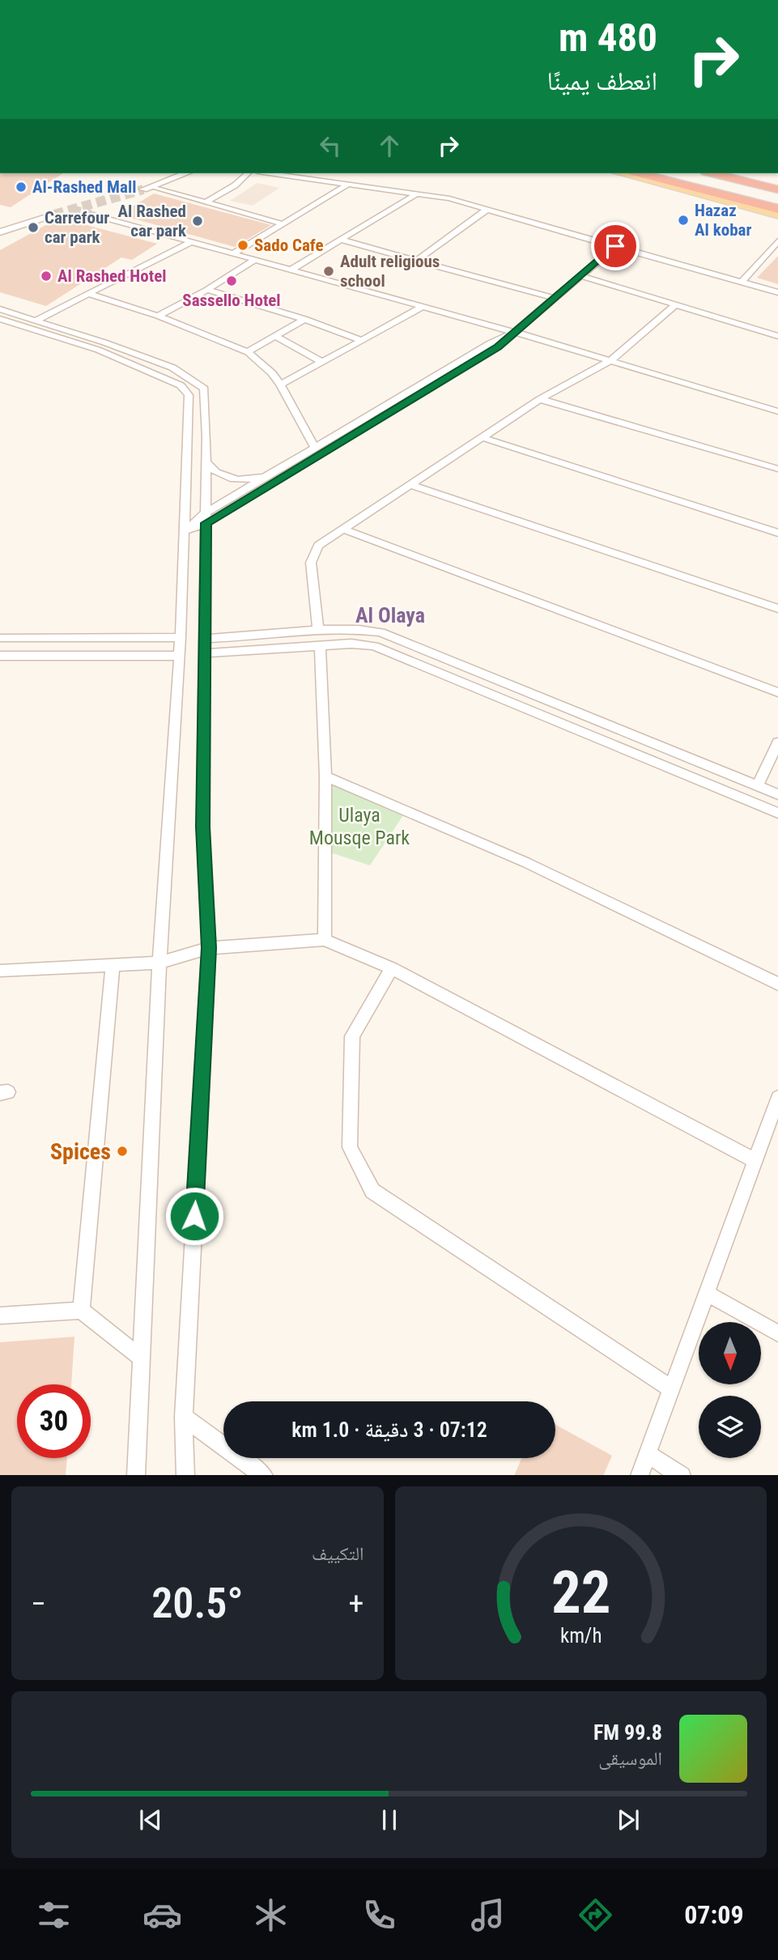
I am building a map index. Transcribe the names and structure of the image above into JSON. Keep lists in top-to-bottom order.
{
  "districts": ["Al Olaya"],
  "parks": ["Ulaya Mousqe Park"],
  "places": [
    "Al-Rashed Mall",
    "Hazaz Al kobar",
    "Al Rashed car park",
    "Carrefour car park",
    "Sado Cafe",
    "Adult religious school",
    "Al Rashed Hotel",
    "Sassello Hotel",
    "Spices"
  ],
  "north": "bottom",
  "page": {
    "turn": ["480 m", "انعطف يمينًا"],
    "limit": "30",
    "trip": "07:12 · 3 دقيقة · 1.0 km",
    "tile": "التكييف",
    "heat": ["−", "20.5°", "+"],
    "song": ["99.8 FM", "الموسيقى"],
    "tabs": "07:09",
    "gauge": ["22", "km/h"]
  }
}
